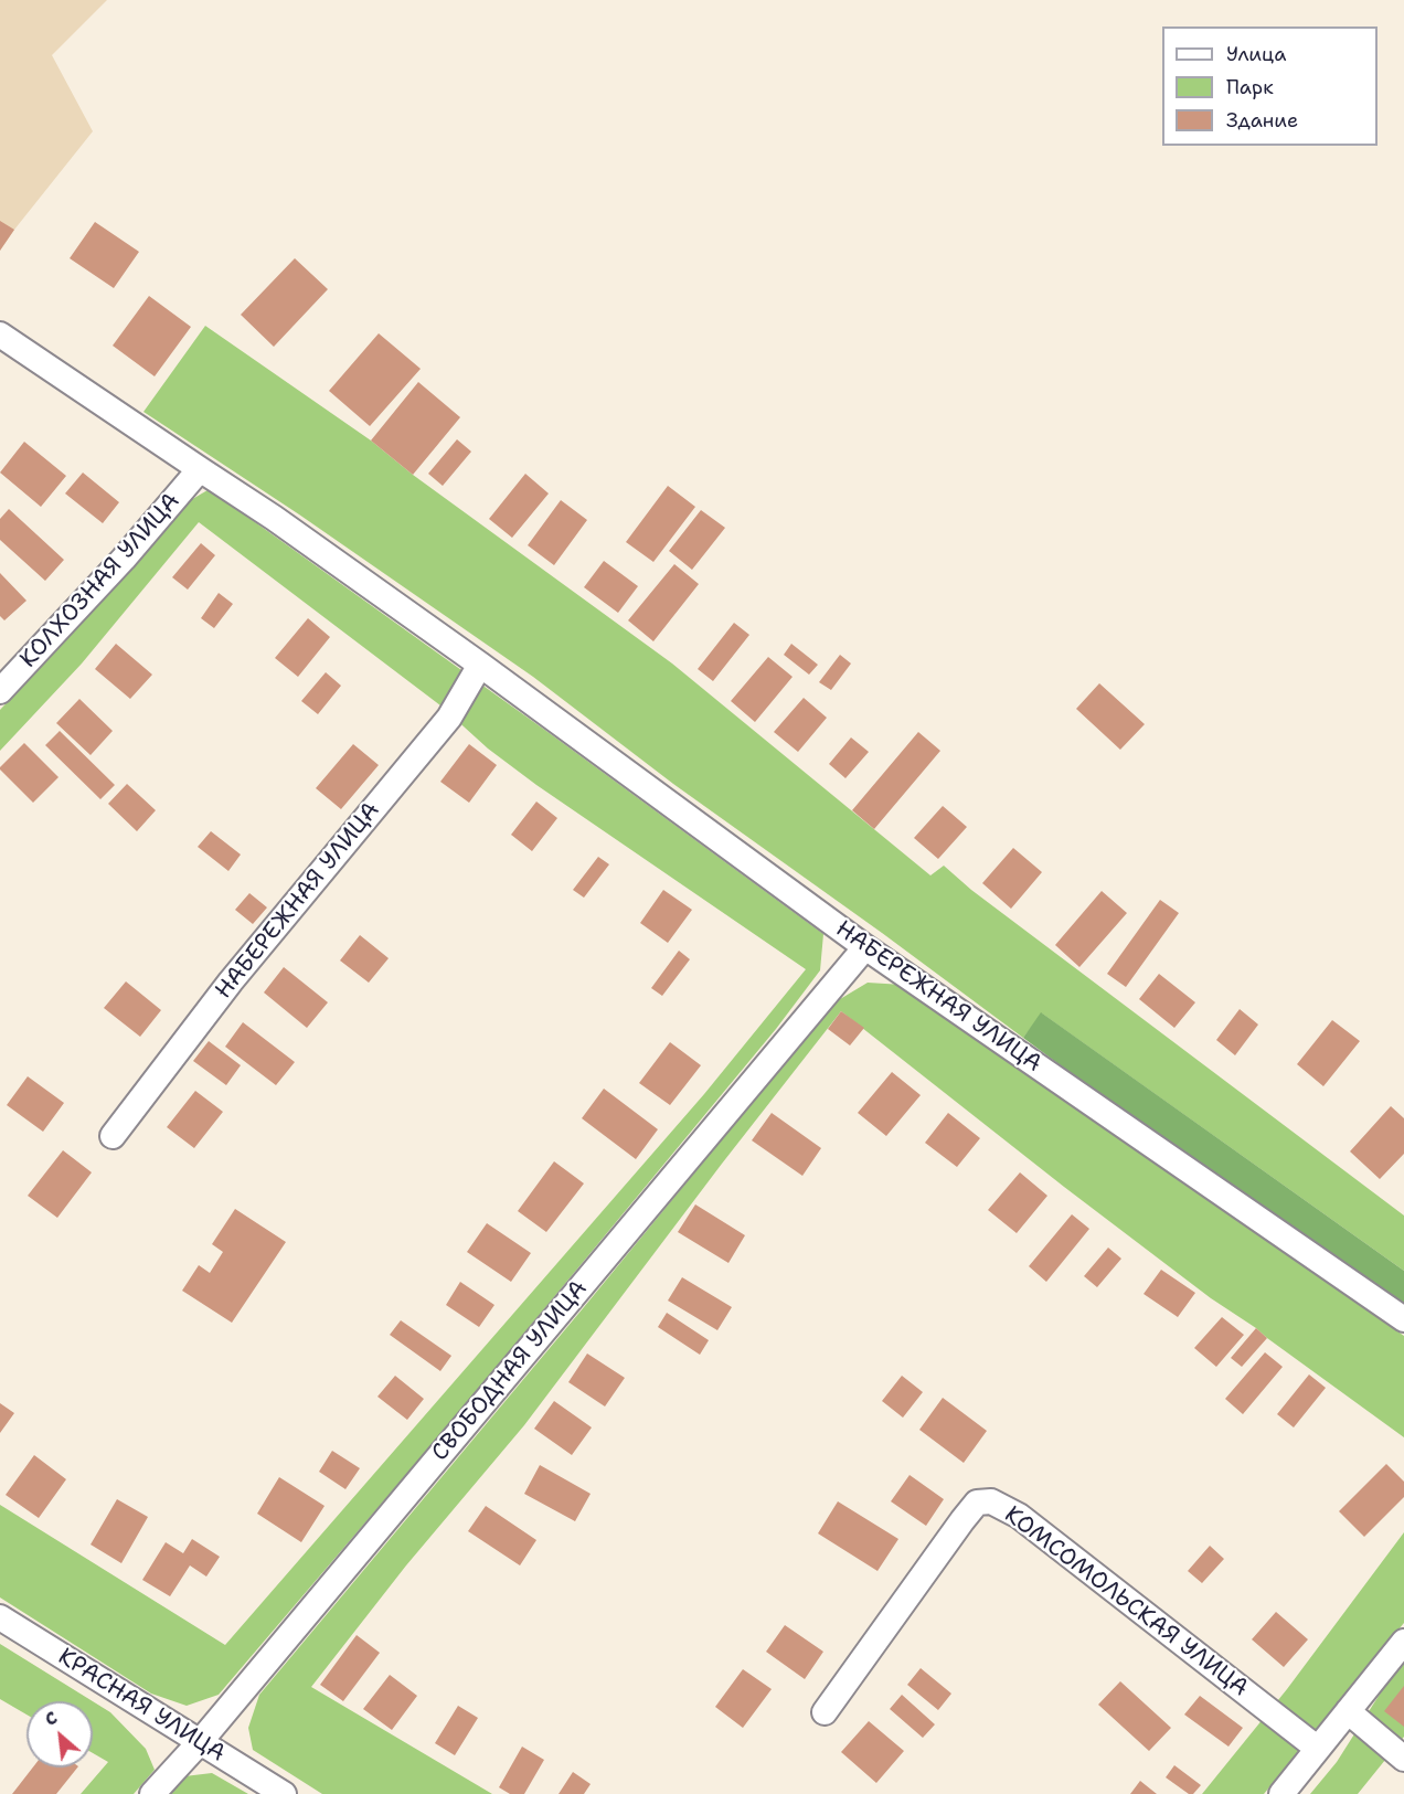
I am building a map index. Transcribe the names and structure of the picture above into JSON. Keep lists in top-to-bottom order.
{
  "streets": {
    "street": [
      "КОЛХОЗНАЯ УЛИЦА",
      "НАБЕРЕЖНАЯ УЛИЦА",
      "СВОБОДНАЯ УЛИЦА",
      "КОМСОМОЛЬСКАЯ УЛИЦА",
      "КРАСНАЯ УЛИЦА"
    ]
  },
  "crossings": [
    ["КОЛХОЗНАЯ УЛИЦА", "НАБЕРЕЖНАЯ УЛИЦА"],
    ["НАБЕРЕЖНАЯ УЛИЦА", "СВОБОДНАЯ УЛИЦА"],
    ["СВОБОДНАЯ УЛИЦА", "КРАСНАЯ УЛИЦА"]
  ],
  "legend": ["Улица", "Парк", "Здание"],
  "north": "top left"
}
